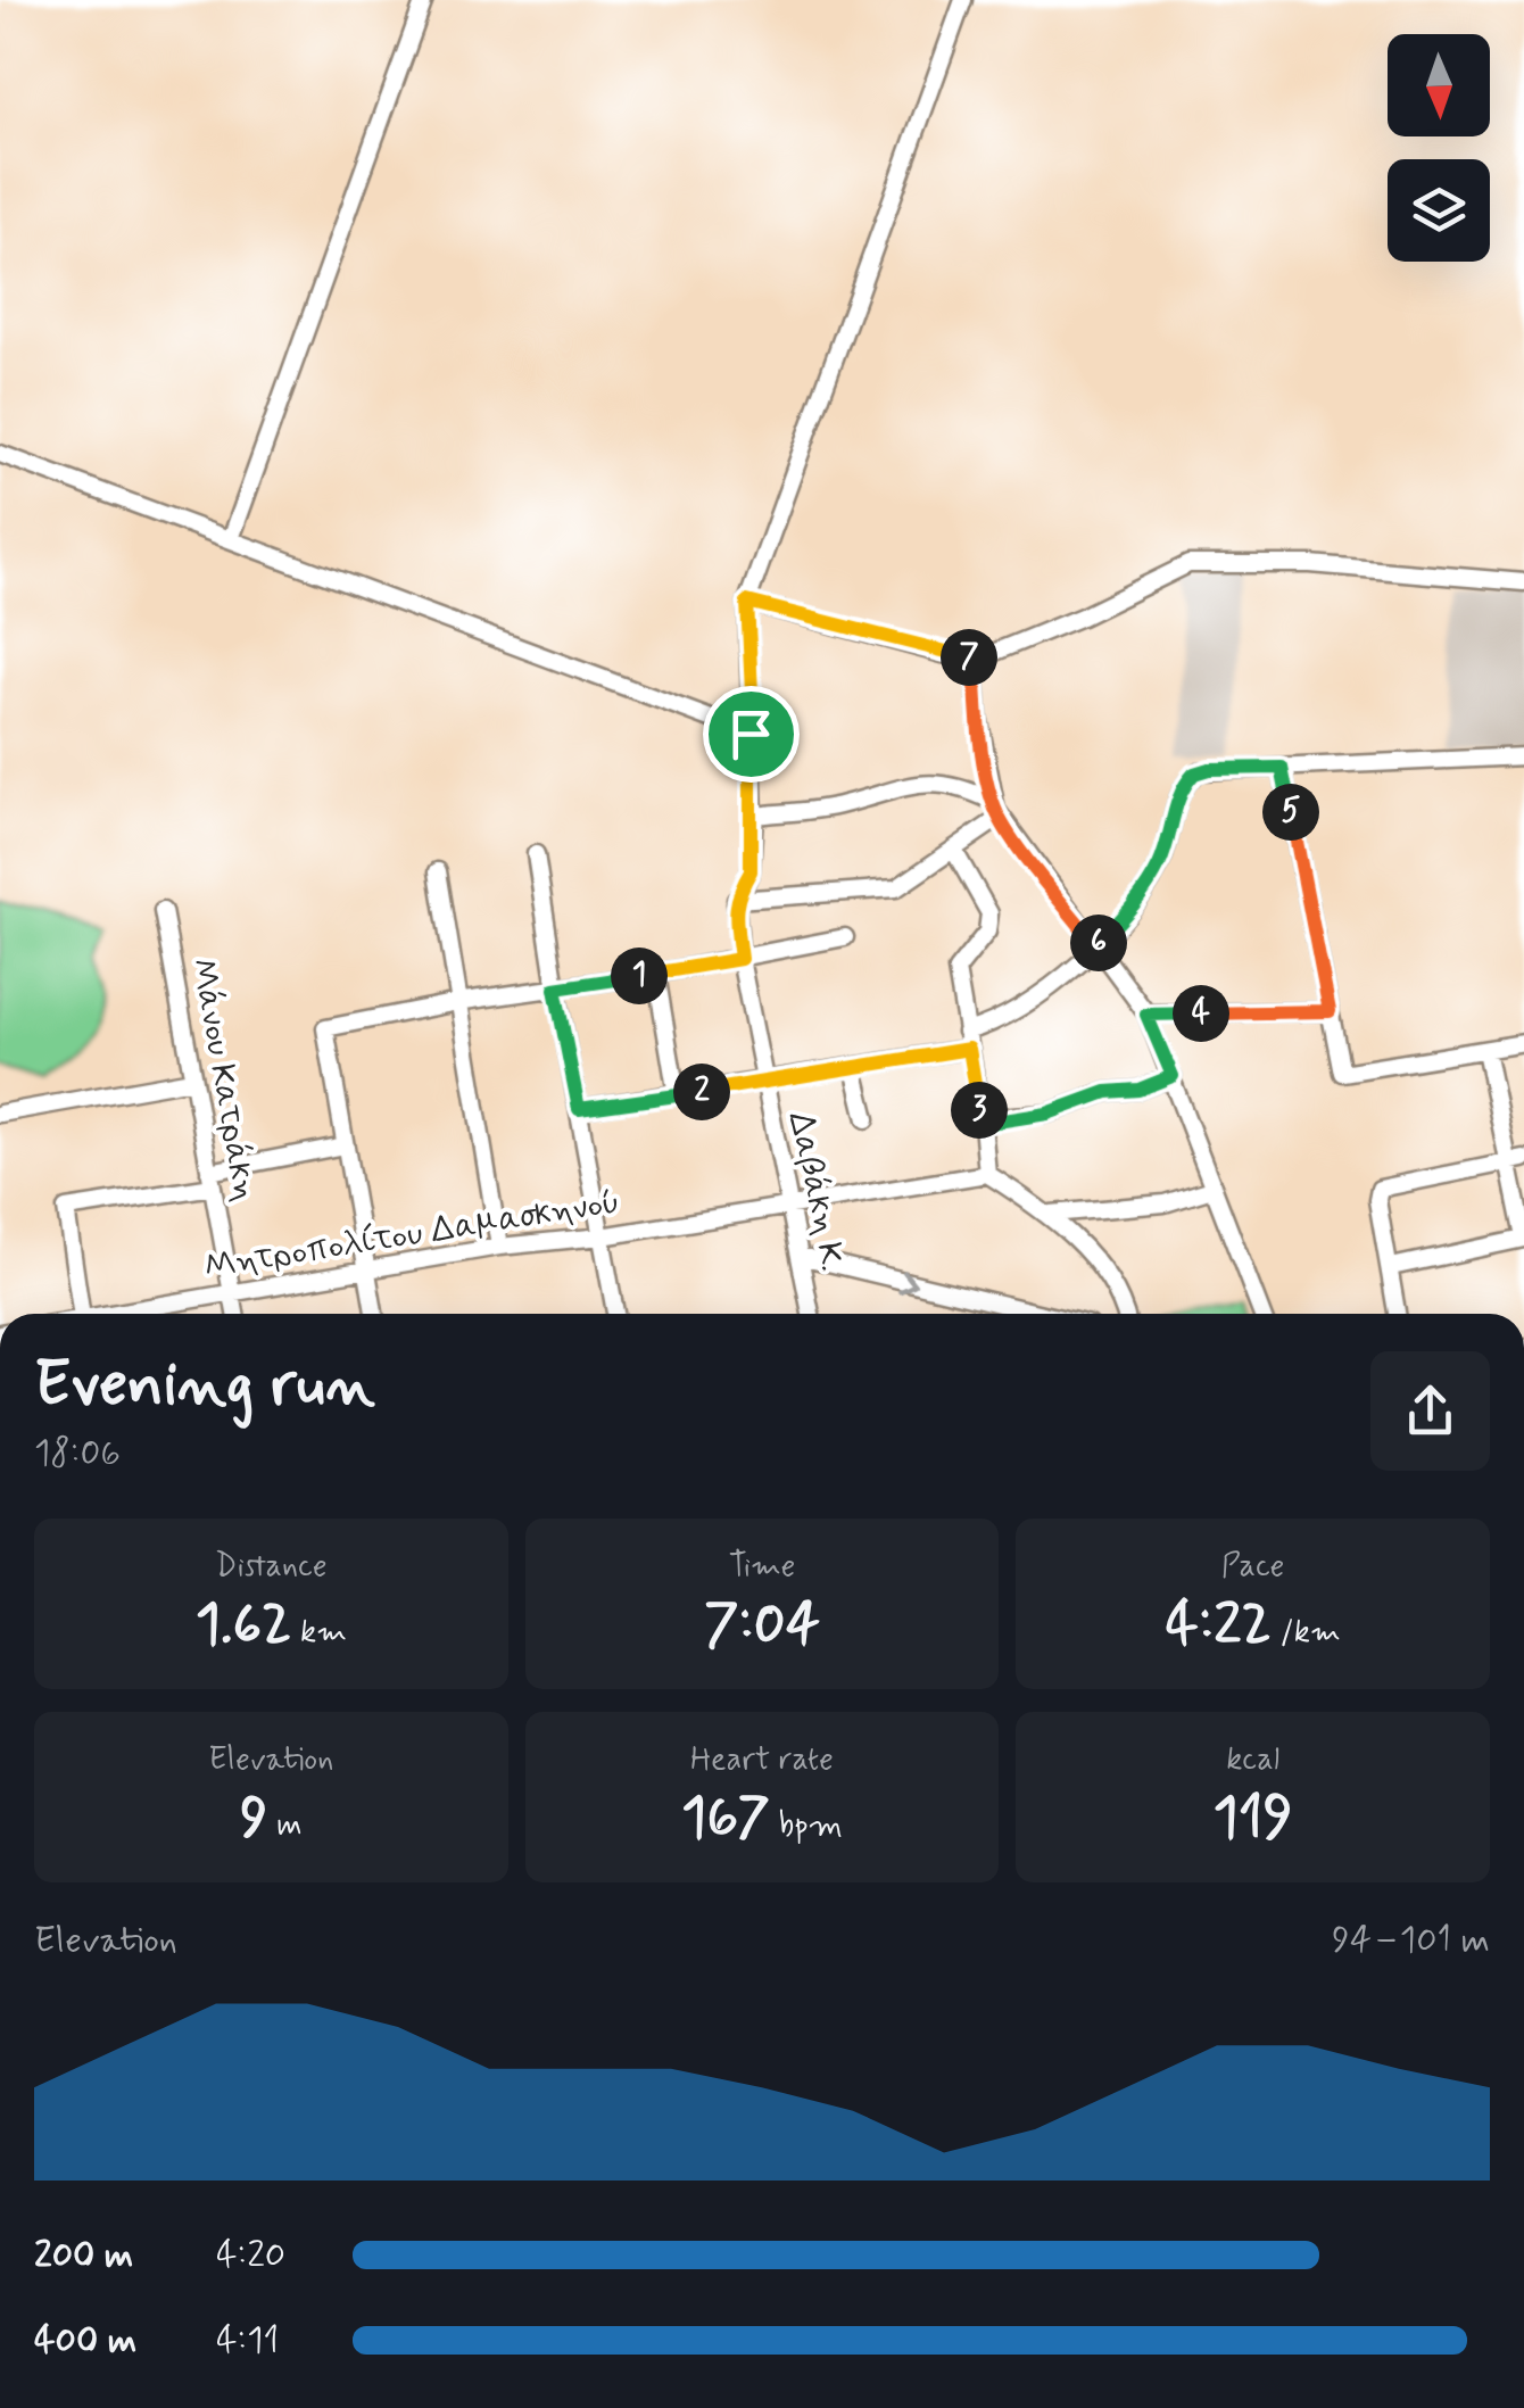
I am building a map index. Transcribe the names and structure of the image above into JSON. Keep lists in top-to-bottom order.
{
  "streets": {
    "street": ["Μάνου Κατράκη", "Δαβάκη Κ.", "Μητροπολίτου Δαμασκηνού"]
  },
  "crossings": [
    ["Μάνου Κατράκη", "Μητροπολίτου Δαμασκηνού"],
    ["Δαβάκη Κ.", "Μητροπολίτου Δαμασκηνού"]
  ],
  "north": "bottom",
  "page": {
    "pins": [
      "7",
      "5",
      "6",
      "1",
      "4",
      "2",
      "3"
    ],
    "heading": ["Evening run", "18:06"],
    "stats": [
      ["Distance", "1.62 km"],
      ["Time", "7:04"],
      ["Pace", "4:22 /km"],
      ["Elevation", "9 m"],
      ["Heart rate", "167 bpm"],
      ["kcal", "119"]
    ],
    "chart": ["Elevation", "94–101 m"],
    "list": [
      {
        "name": "200 m",
        "note": "4:20"
      },
      {
        "name": "400 m",
        "note": "4:11"
      }
    ]
  }
}
